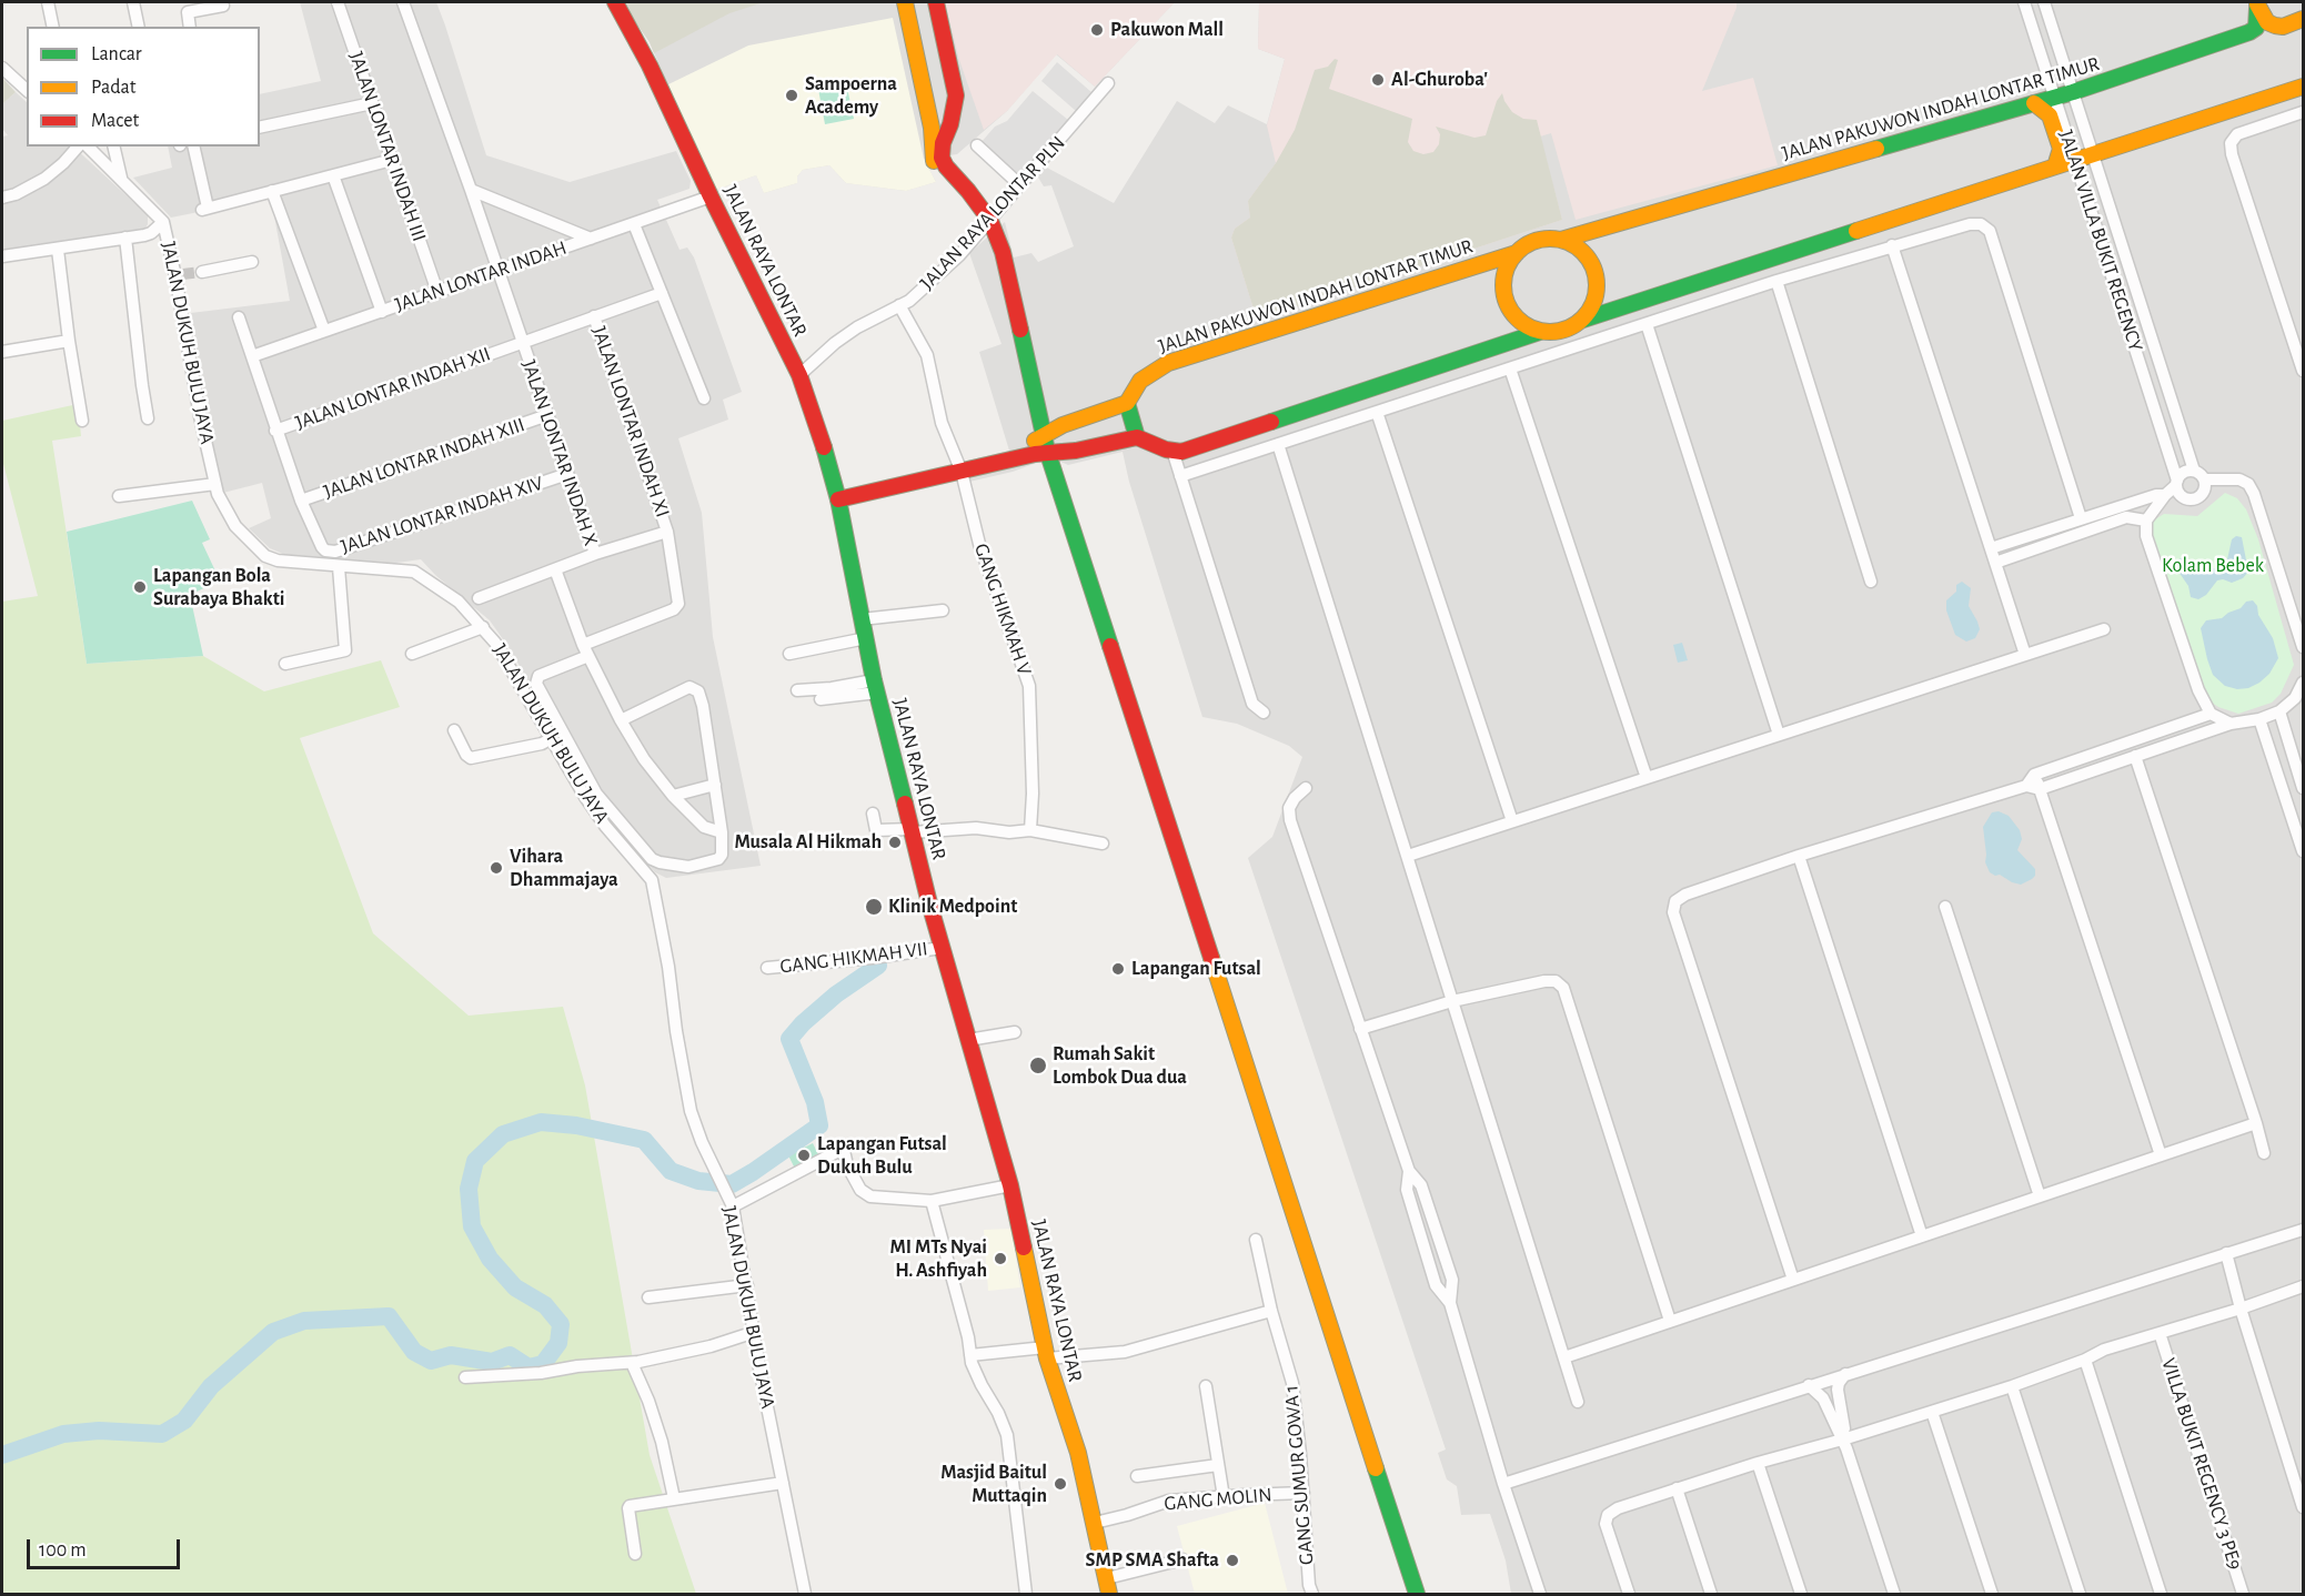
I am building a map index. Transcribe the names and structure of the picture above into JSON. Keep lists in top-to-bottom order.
{
  "streets": {
    "street": [
      "JALAN PAKUWON INDAH LONTAR TIMUR",
      "JALAN LONTAR INDAH III",
      "JALAN RAYA LONTAR PLN",
      "JALAN VILLA BUKIT REGENCY",
      "JALAN RAYA LONTAR",
      "JALAN LONTAR INDAH",
      "JALAN DUKUH BULU JAYA",
      "JALAN LONTAR INDAH XII",
      "JALAN LONTAR INDAH XI",
      "JALAN LONTAR INDAH X",
      "JALAN LONTAR INDAH XIII",
      "JALAN LONTAR INDAH XIV",
      "GANG HIKMAH V",
      "GANG HIKMAH VII",
      "VILLA BUKIT REGENCY 3 PE9",
      "GANG SUMUR GOWA 1",
      "GANG MOLIN"
    ]
  },
  "crossings": [
    ["JALAN PAKUWON INDAH LONTAR TIMUR", "JALAN VILLA BUKIT REGENCY"],
    ["JALAN LONTAR INDAH III", "JALAN LONTAR INDAH"],
    ["JALAN RAYA LONTAR PLN", "JALAN RAYA LONTAR"],
    ["JALAN RAYA LONTAR PLN", "GANG HIKMAH V"],
    ["JALAN RAYA LONTAR", "JALAN LONTAR INDAH"],
    ["JALAN RAYA LONTAR", "GANG HIKMAH VII"],
    ["JALAN RAYA LONTAR", "GANG MOLIN"],
    ["JALAN LONTAR INDAH", "JALAN LONTAR INDAH X"],
    ["JALAN LONTAR INDAH", "JALAN LONTAR INDAH XIV"],
    ["JALAN LONTAR INDAH XII", "JALAN LONTAR INDAH XI"],
    ["JALAN LONTAR INDAH XII", "JALAN LONTAR INDAH X"],
    ["JALAN LONTAR INDAH XII", "JALAN LONTAR INDAH XIV"],
    ["JALAN LONTAR INDAH XI", "JALAN LONTAR INDAH X"],
    ["JALAN LONTAR INDAH X", "JALAN LONTAR INDAH XIII"],
    ["JALAN LONTAR INDAH X", "JALAN LONTAR INDAH XIV"],
    ["JALAN LONTAR INDAH XIII", "JALAN LONTAR INDAH XIV"],
    ["GANG SUMUR GOWA 1", "GANG MOLIN"]
  ],
  "parks": ["Kolam Bebek"],
  "places": [
    "Pakuwon Mall",
    "Al-Ghuroba'",
    "Sampoerna Academy",
    "Lapangan Bola Surabaya Bhakti",
    "Musala Al Hikmah",
    "Vihara Dhammajaya",
    "Klinik Medpoint",
    "Lapangan Futsal",
    "Rumah Sakit Lombok Dua dua",
    "Lapangan Futsal Dukuh Bulu",
    "MI MTs Nyai H. Ashfiyah",
    "Masjid Baitul Muttaqin",
    "SMP SMA Shafta"
  ],
  "legend": ["Lancar", "Padat", "Macet"],
  "scale_bar": "100 m"
}
